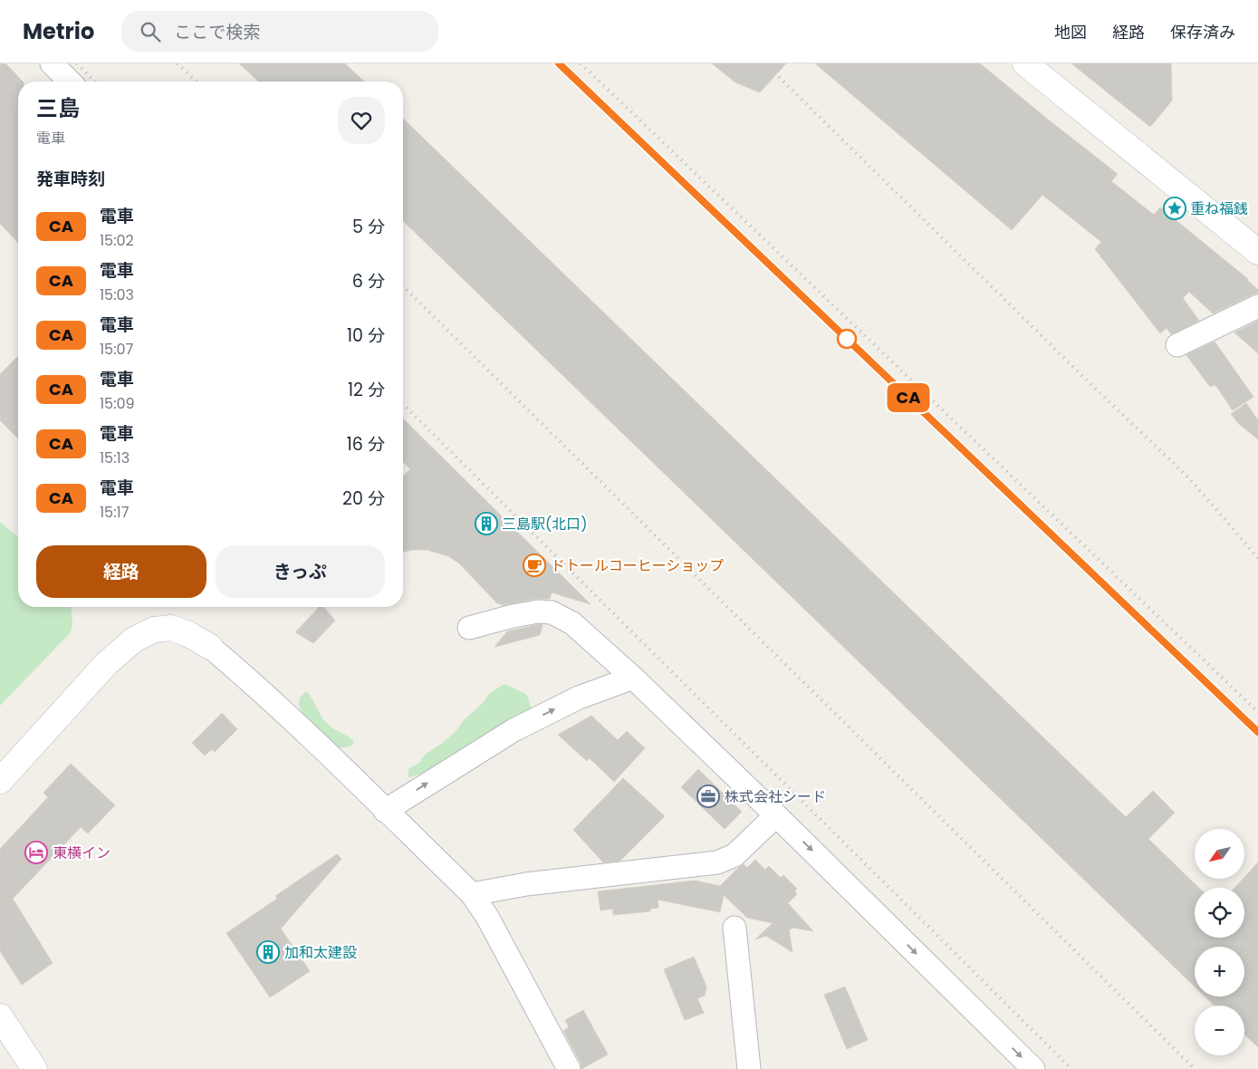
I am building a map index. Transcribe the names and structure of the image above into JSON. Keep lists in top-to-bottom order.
{
  "places": {
    "place": ["重ね福銭"],
    "building": ["三島駅(北口)", "加和太建設"],
    "cafe": ["ドトールコーヒーショップ"],
    "office": ["株式会社シード"],
    "hotel": ["東横イン"]
  },
  "north": "bottom left",
  "page": {
    "header": "Metrio",
    "search": "ここで検索",
    "nav": ["地図", "経路", "保存済み"],
    "on_map": "CA",
    "heading": [
      ["三島", "電車"],
      "発車時刻"
    ],
    "list": [
      {
        "mark": "CA",
        "name": "電車",
        "note": "15:02",
        "value": "5 分"
      },
      {
        "mark": "CA",
        "name": "電車",
        "note": "15:03",
        "value": "6 分"
      },
      {
        "mark": "CA",
        "name": "電車",
        "note": "15:07",
        "value": "10 分"
      },
      {
        "mark": "CA",
        "name": "電車",
        "note": "15:09",
        "value": "12 分"
      },
      {
        "mark": "CA",
        "name": "電車",
        "note": "15:13",
        "value": "16 分"
      },
      {
        "mark": "CA",
        "name": "電車",
        "note": "15:17",
        "value": "20 分"
      }
    ],
    "buttons": ["経路", "きっぷ"],
    "map_buttons": ["+", "−"]
  }
}
